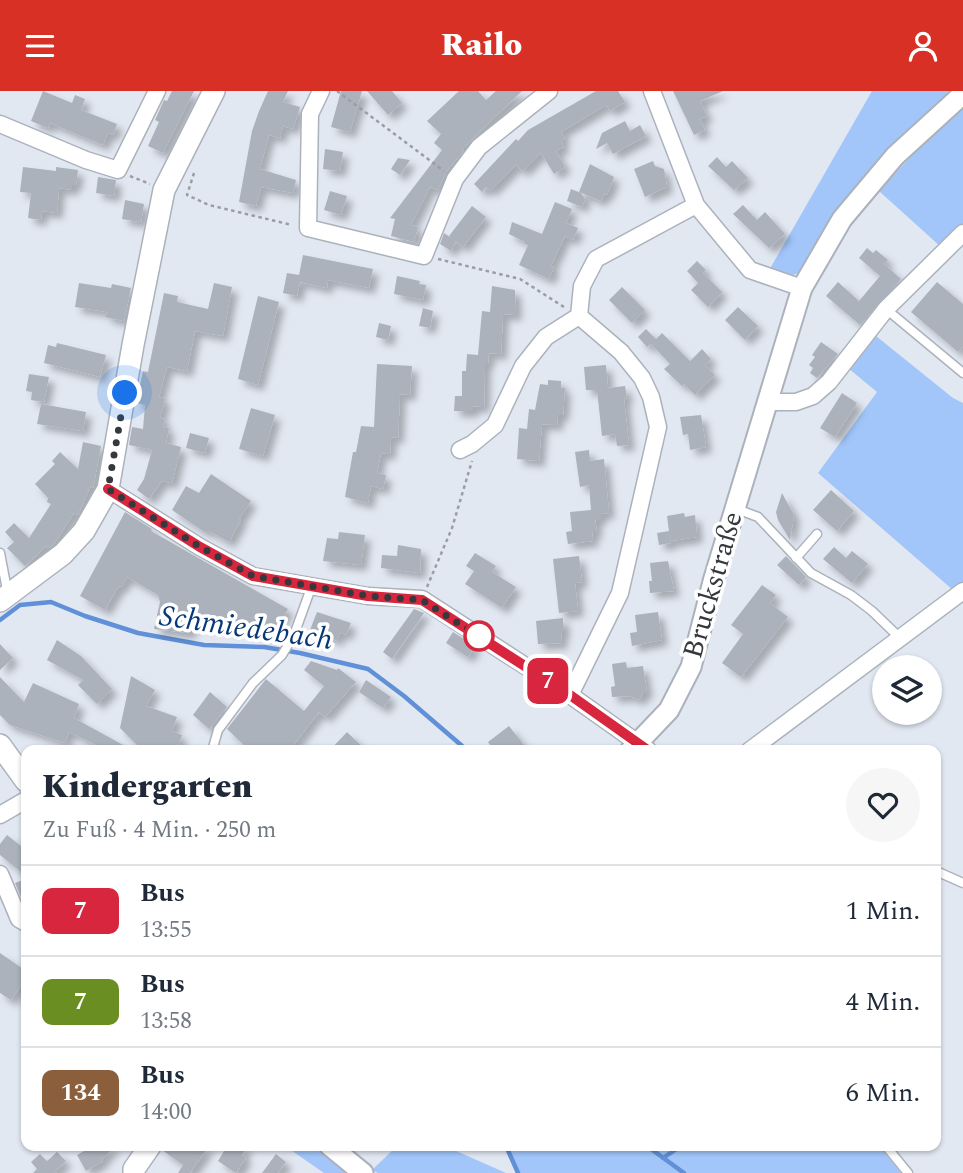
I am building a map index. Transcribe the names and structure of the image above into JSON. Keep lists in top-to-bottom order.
{
  "streets": {
    "street": ["Bruckstraße"]
  },
  "water": ["Schmiedebach"],
  "lines": ["bus line 7"],
  "page": {
    "header": "Railo",
    "on_map": "7",
    "heading": ["Kindergarten", "Zu Fuß · 4 Min. · 250 m"],
    "list": [
      {
        "mark": "7",
        "name": "Bus",
        "note": "13:55",
        "value": "1 Min."
      },
      {
        "mark": "7",
        "name": "Bus",
        "note": "13:58",
        "value": "4 Min."
      },
      {
        "mark": "134",
        "name": "Bus",
        "note": "14:00",
        "value": "6 Min."
      }
    ]
  }
}
